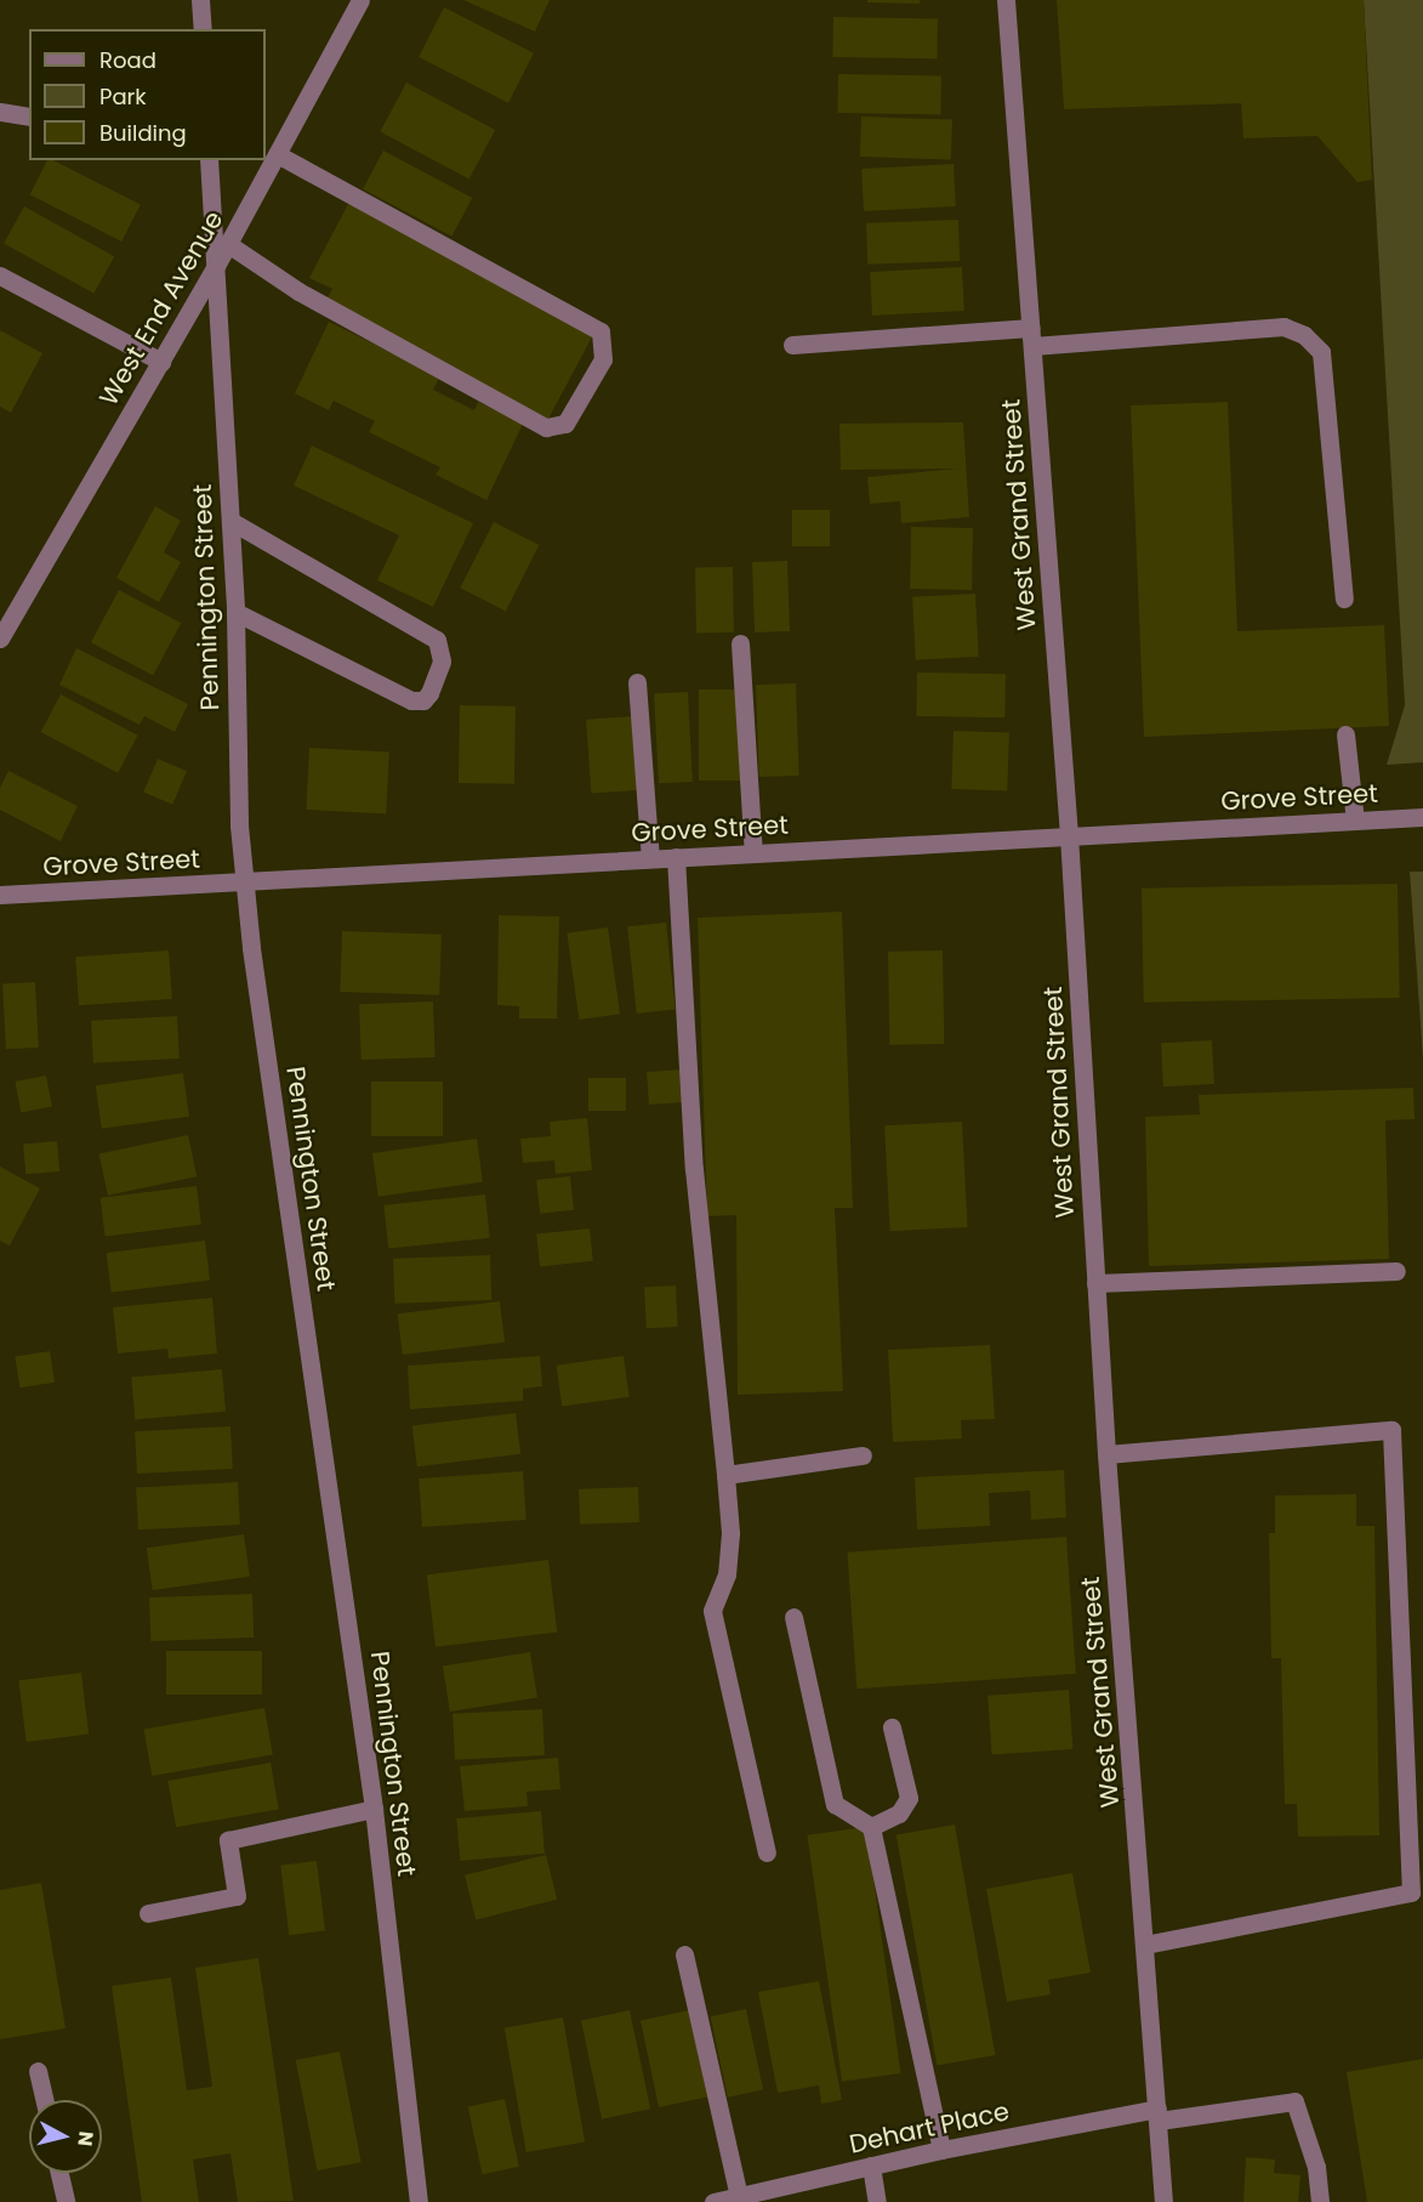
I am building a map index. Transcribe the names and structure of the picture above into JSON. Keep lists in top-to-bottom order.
{
  "streets": {
    "street": [
      "West End Avenue",
      "West Grand Street",
      "Pennington Street",
      "Grove Street",
      "Dehart Place"
    ]
  },
  "crossings": [
    ["West End Avenue", "Pennington Street"],
    ["West Grand Street", "Grove Street"],
    ["West Grand Street", "Dehart Place"],
    ["Pennington Street", "Grove Street"]
  ],
  "legend": ["Road", "Park", "Building"],
  "north": "right"
}
